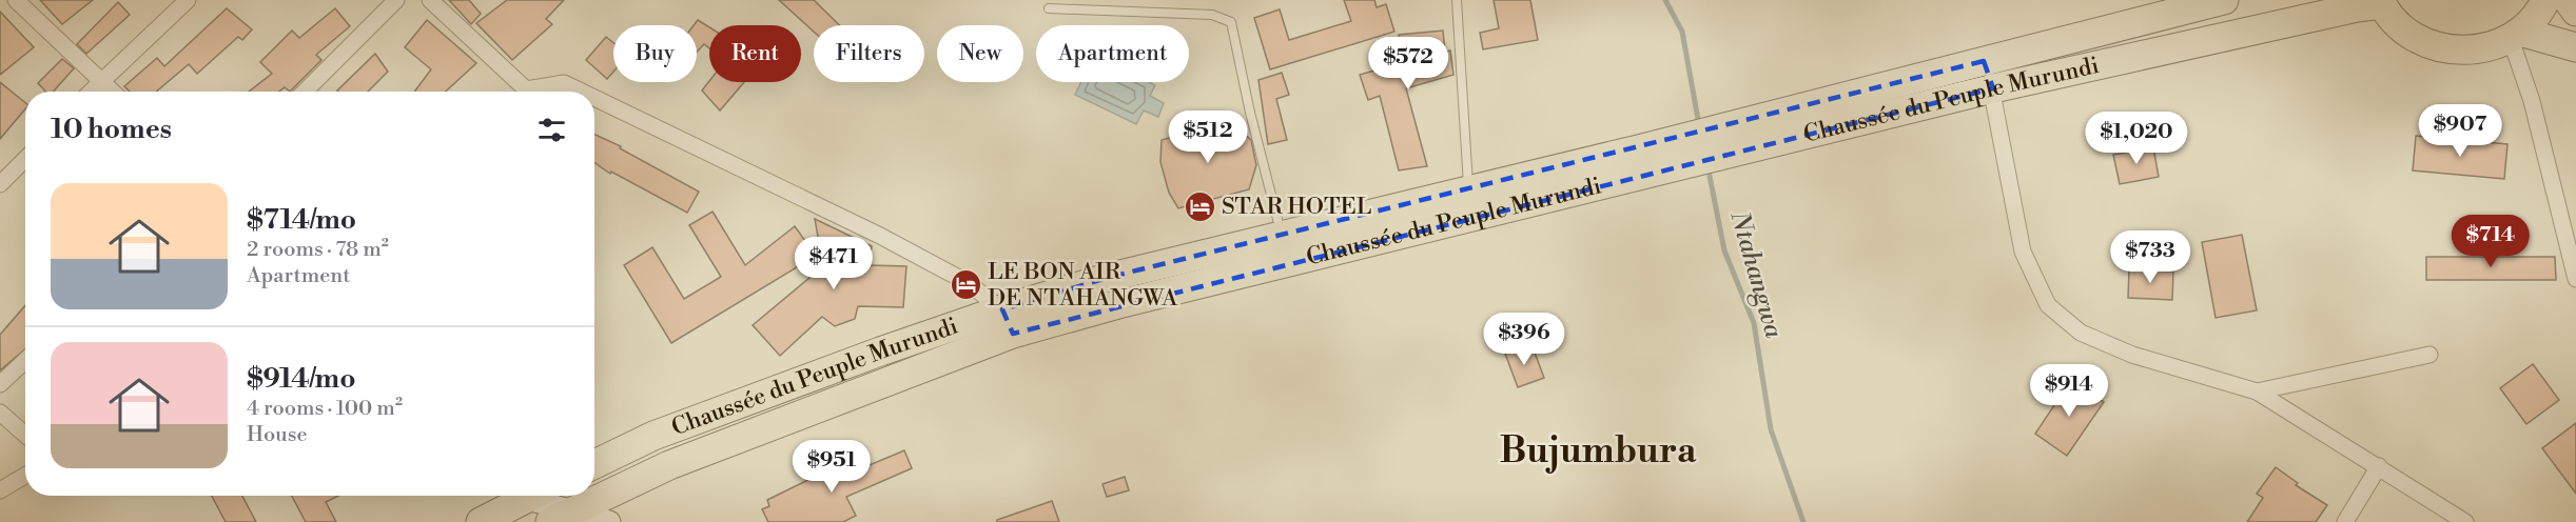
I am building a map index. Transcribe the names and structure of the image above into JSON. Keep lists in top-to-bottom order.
{
  "streets": {
    "highway": ["Chaussée du Peuple Murundi"]
  },
  "districts": ["Bujumbura"],
  "water": ["Ntahangwa"],
  "places": {
    "hotel": ["STAR HOTEL", "LE BON AIR DE NTAHANGWA"]
  },
  "page": {
    "chip": [
      "Buy",
      "Rent",
      "Filters",
      "New",
      "Apartment"
    ],
    "price": [
      "$572",
      "$907",
      "$512",
      "$1,020",
      "$714",
      "$733",
      "$471",
      "$396",
      "$914",
      "$951"
    ],
    "heading": "10 homes",
    "list": [
      {
        "name": "$714/mo",
        "note": "2 rooms · 78 m² · Apartment"
      },
      {
        "name": "$914/mo",
        "note": "4 rooms · 100 m² · House"
      }
    ]
  }
}
